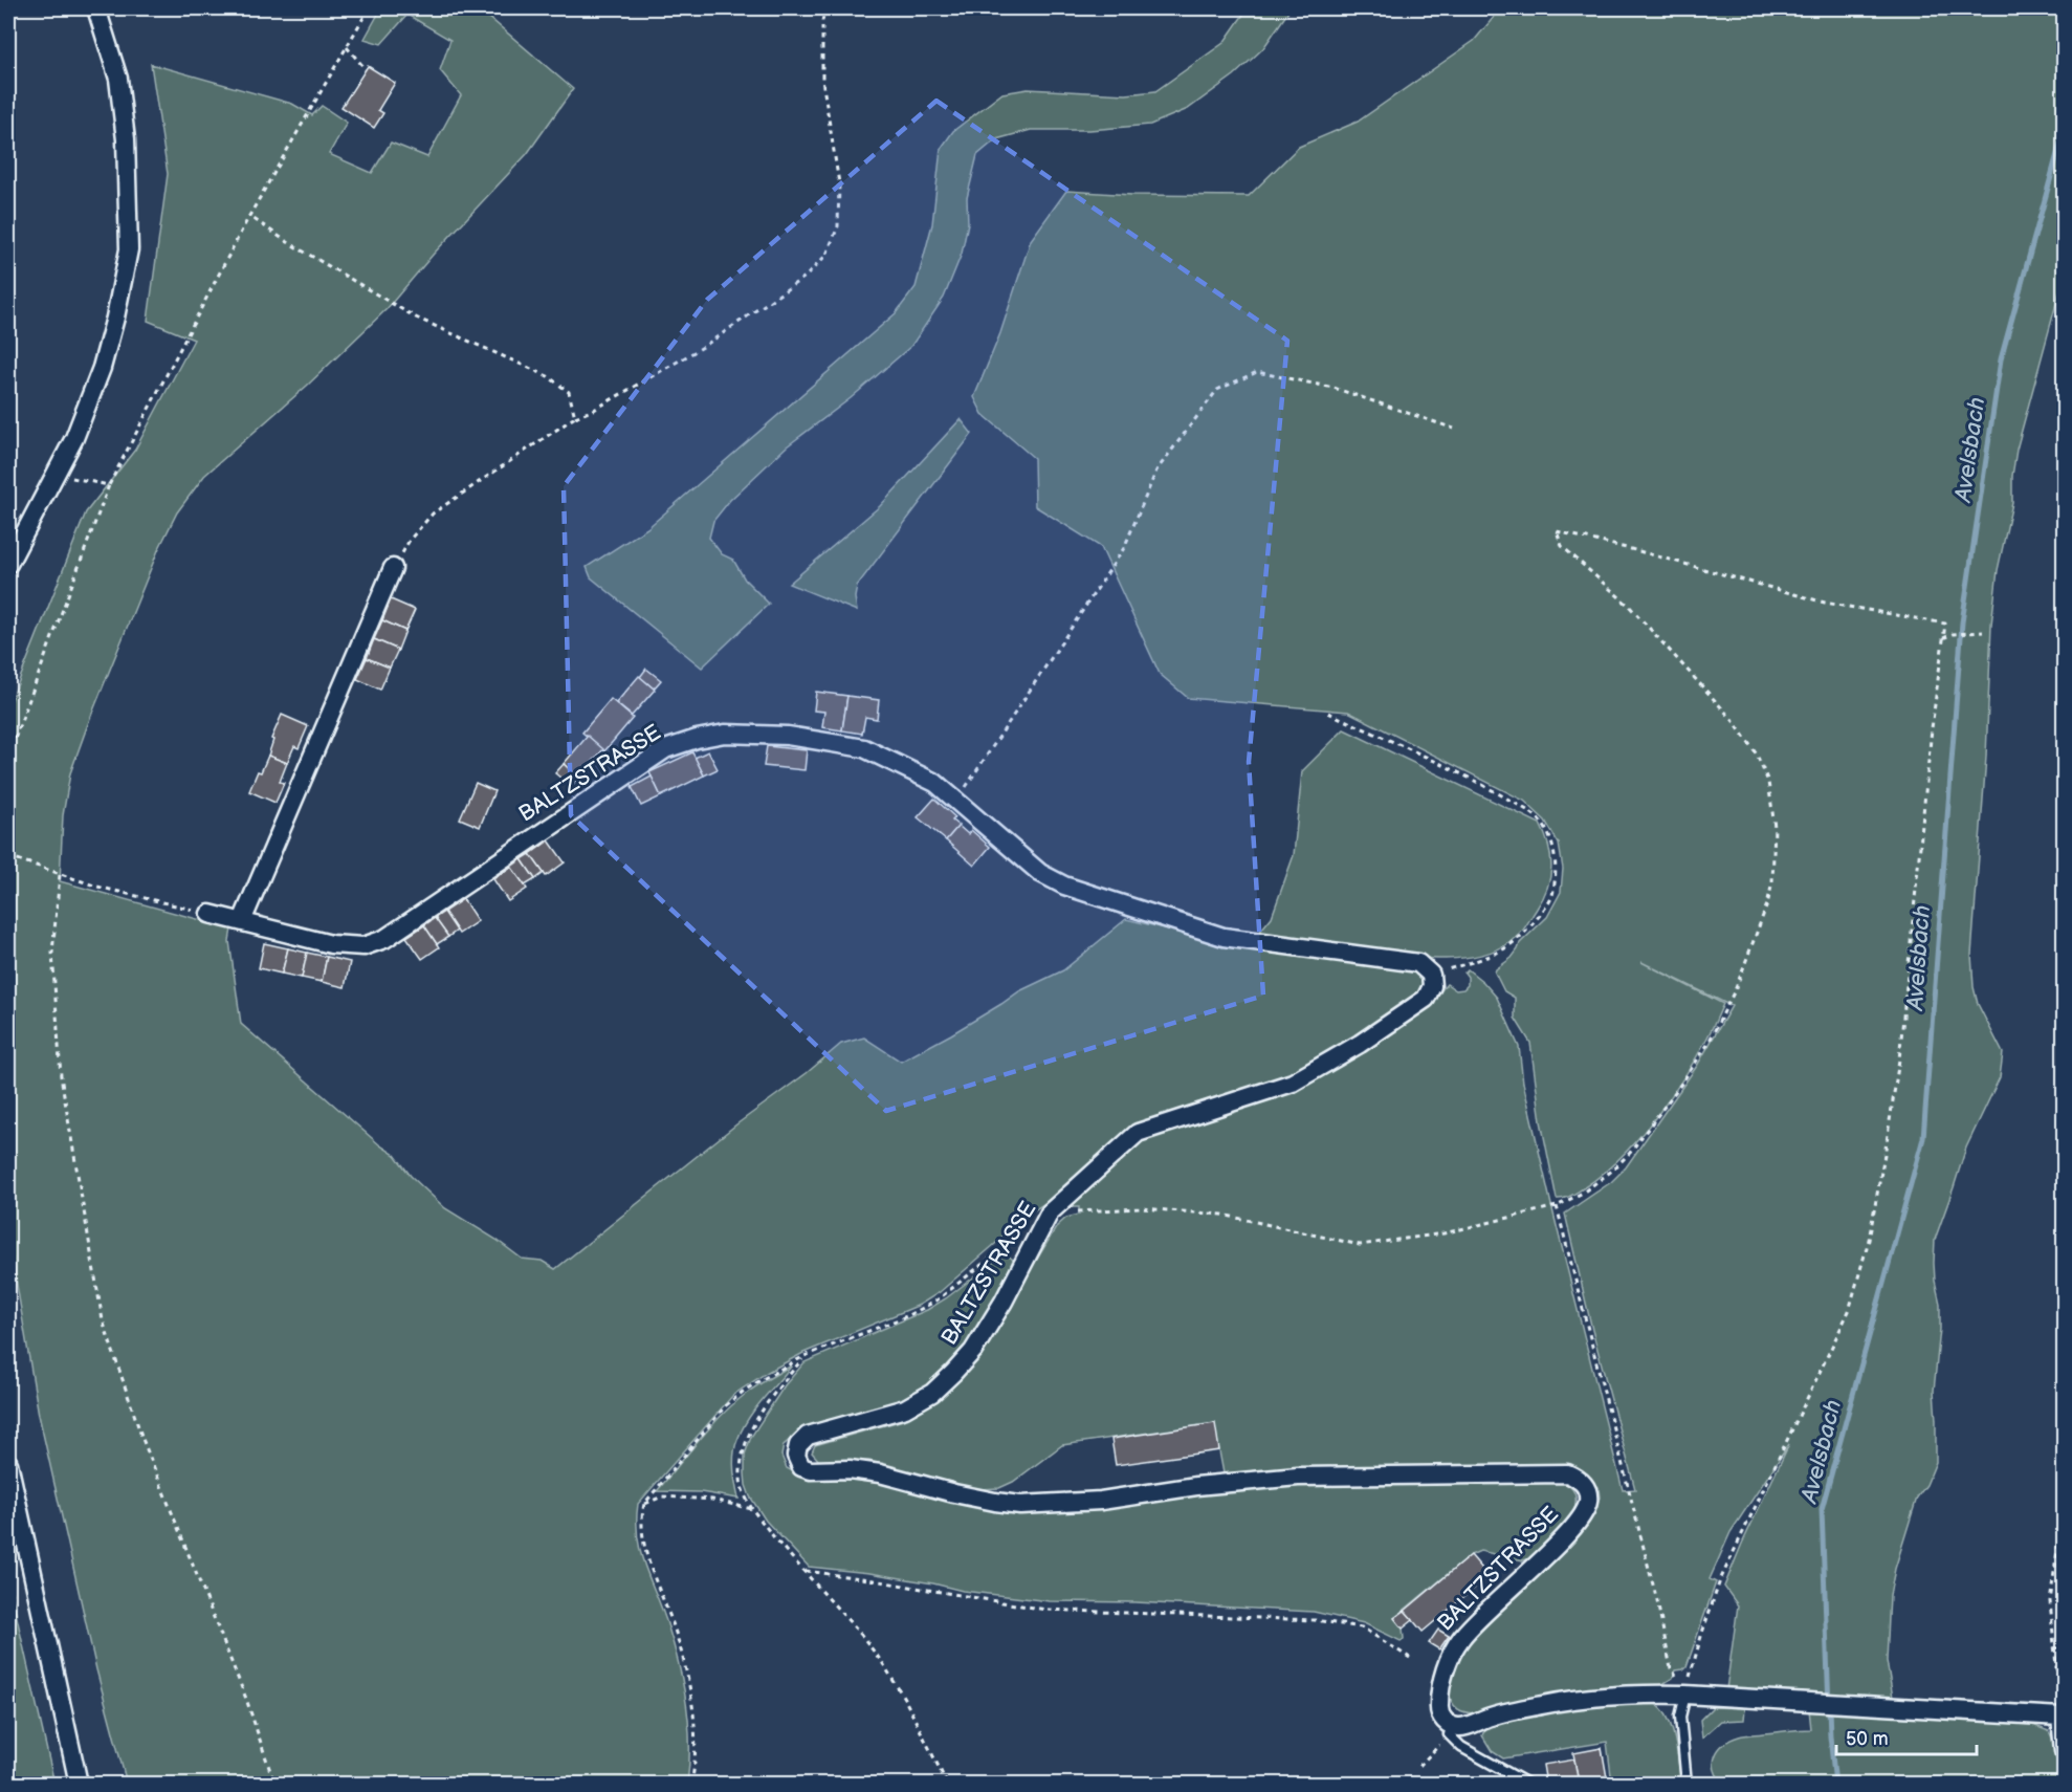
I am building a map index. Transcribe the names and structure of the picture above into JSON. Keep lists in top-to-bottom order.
{
  "streets": {
    "street": ["BALTZSTRASSE"]
  },
  "water": ["Avelsbach"],
  "scale_bar": "50 m"
}
